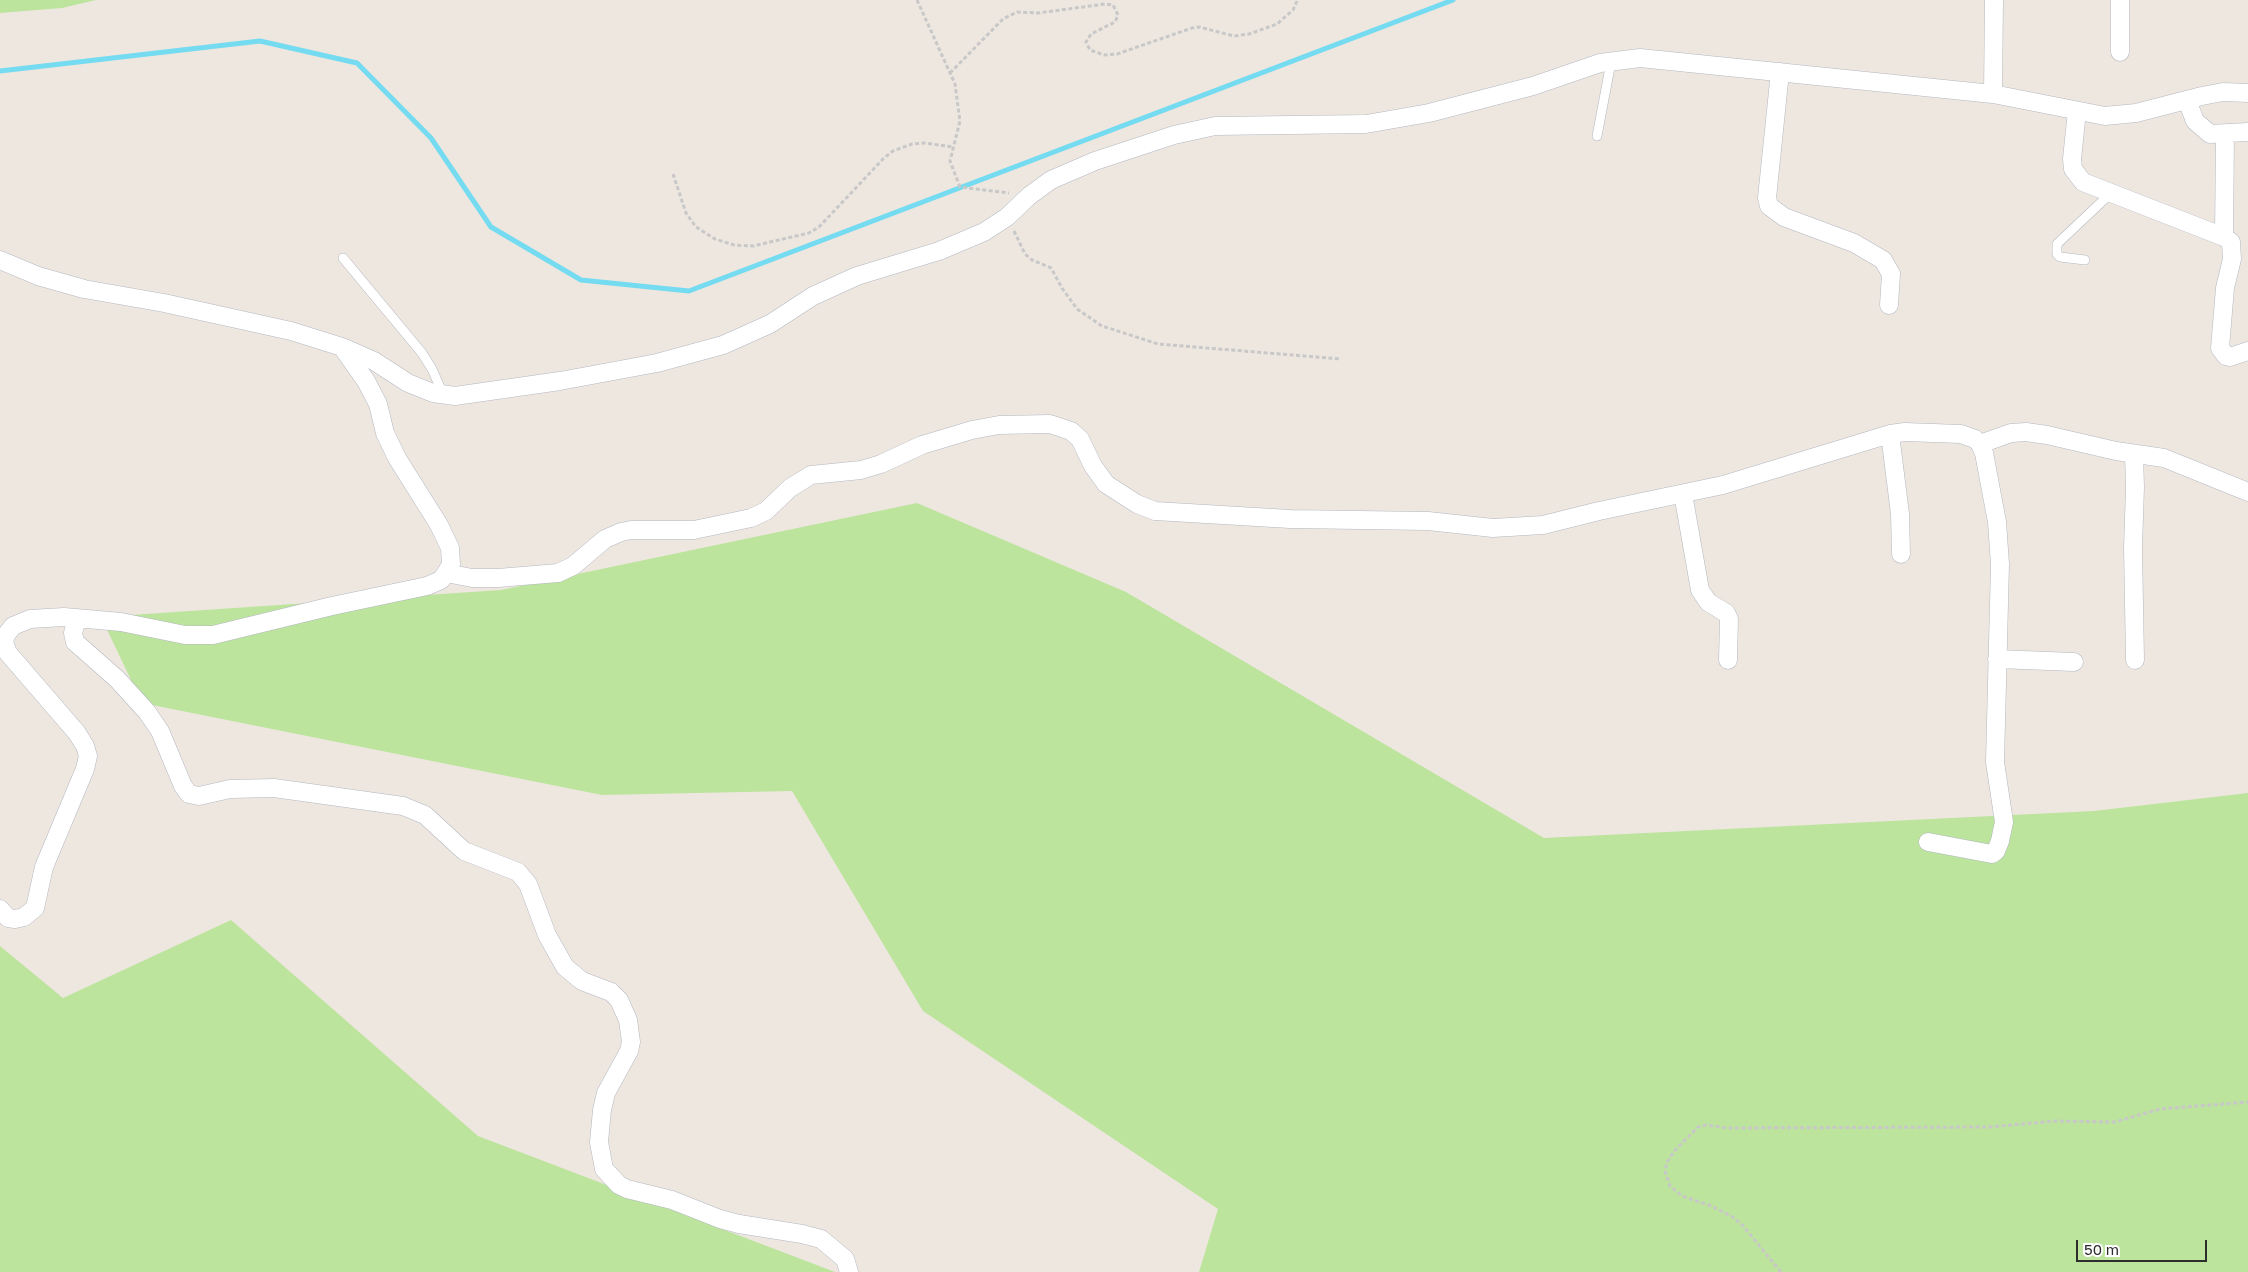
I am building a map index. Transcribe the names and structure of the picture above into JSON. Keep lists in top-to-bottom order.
{
  "scale_bar": "50 m"
}
